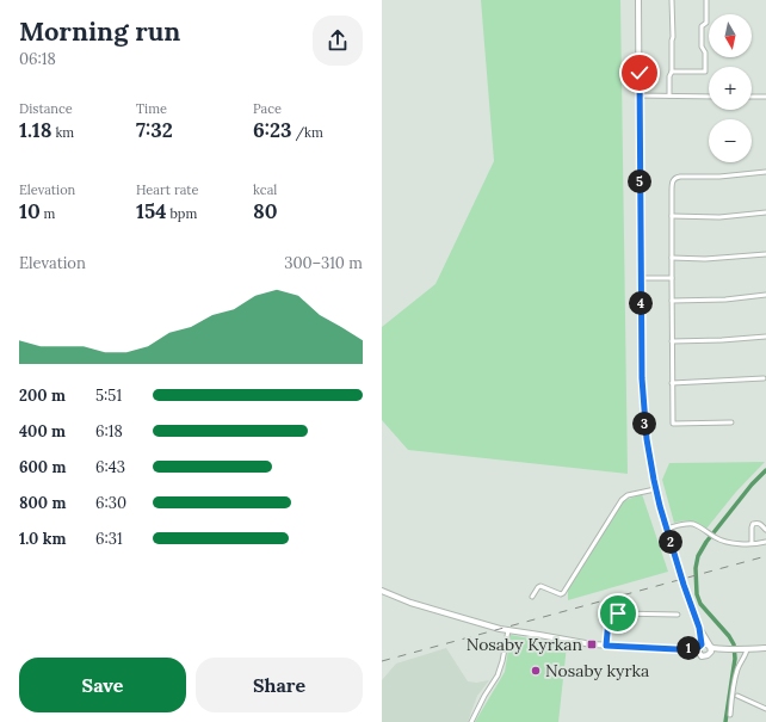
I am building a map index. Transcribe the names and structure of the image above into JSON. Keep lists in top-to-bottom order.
{
  "places": {
    "transit": ["Nosaby Kyrkan"],
    "other": ["Nosaby kyrka"]
  },
  "north": "bottom",
  "page": {
    "heading": ["Morning run", "06:18"],
    "map_buttons": ["+", "−"],
    "stats": [
      ["Distance", "1.18 km"],
      ["Time", "7:32"],
      ["Pace", "6:23 /km"],
      ["Elevation", "10 m"],
      ["Heart rate", "154 bpm"],
      ["kcal", "80"]
    ],
    "pins": [
      "5",
      "4",
      "3",
      "2",
      "1"
    ],
    "chart": ["Elevation", "300–310 m"],
    "list": [
      {
        "name": "200 m",
        "note": "5:51"
      },
      {
        "name": "400 m",
        "note": "6:18"
      },
      {
        "name": "600 m",
        "note": "6:43"
      },
      {
        "name": "800 m",
        "note": "6:30"
      },
      {
        "name": "1.0 km",
        "note": "6:31"
      }
    ],
    "buttons": ["Save", "Share"]
  }
}
